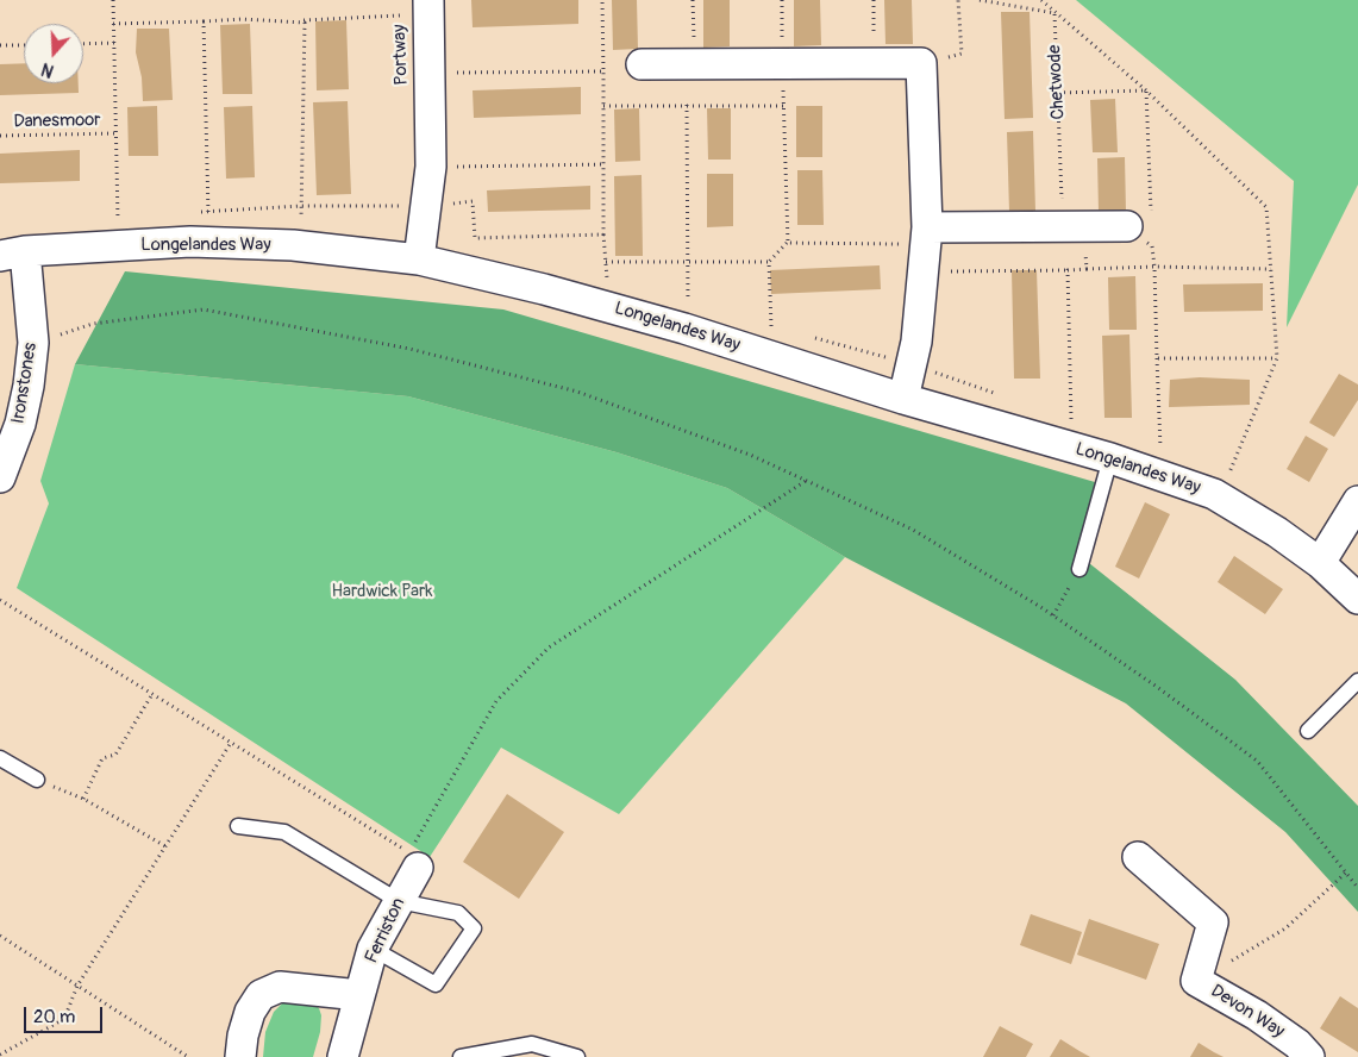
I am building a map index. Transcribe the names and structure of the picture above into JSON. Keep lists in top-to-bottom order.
{
  "streets": {
    "street": [
      "Portway",
      "Longelandes Way",
      "Ironstones",
      "Ferriston",
      "Devon Way"
    ],
    "path": ["Chetwode", "Danesmoor"]
  },
  "crossings": [
    ["Portway", "Longelandes Way"],
    ["Longelandes Way", "Ironstones"]
  ],
  "parks": ["Hardwick Park"],
  "scale_bar": "20 m",
  "north": "bottom"
}
